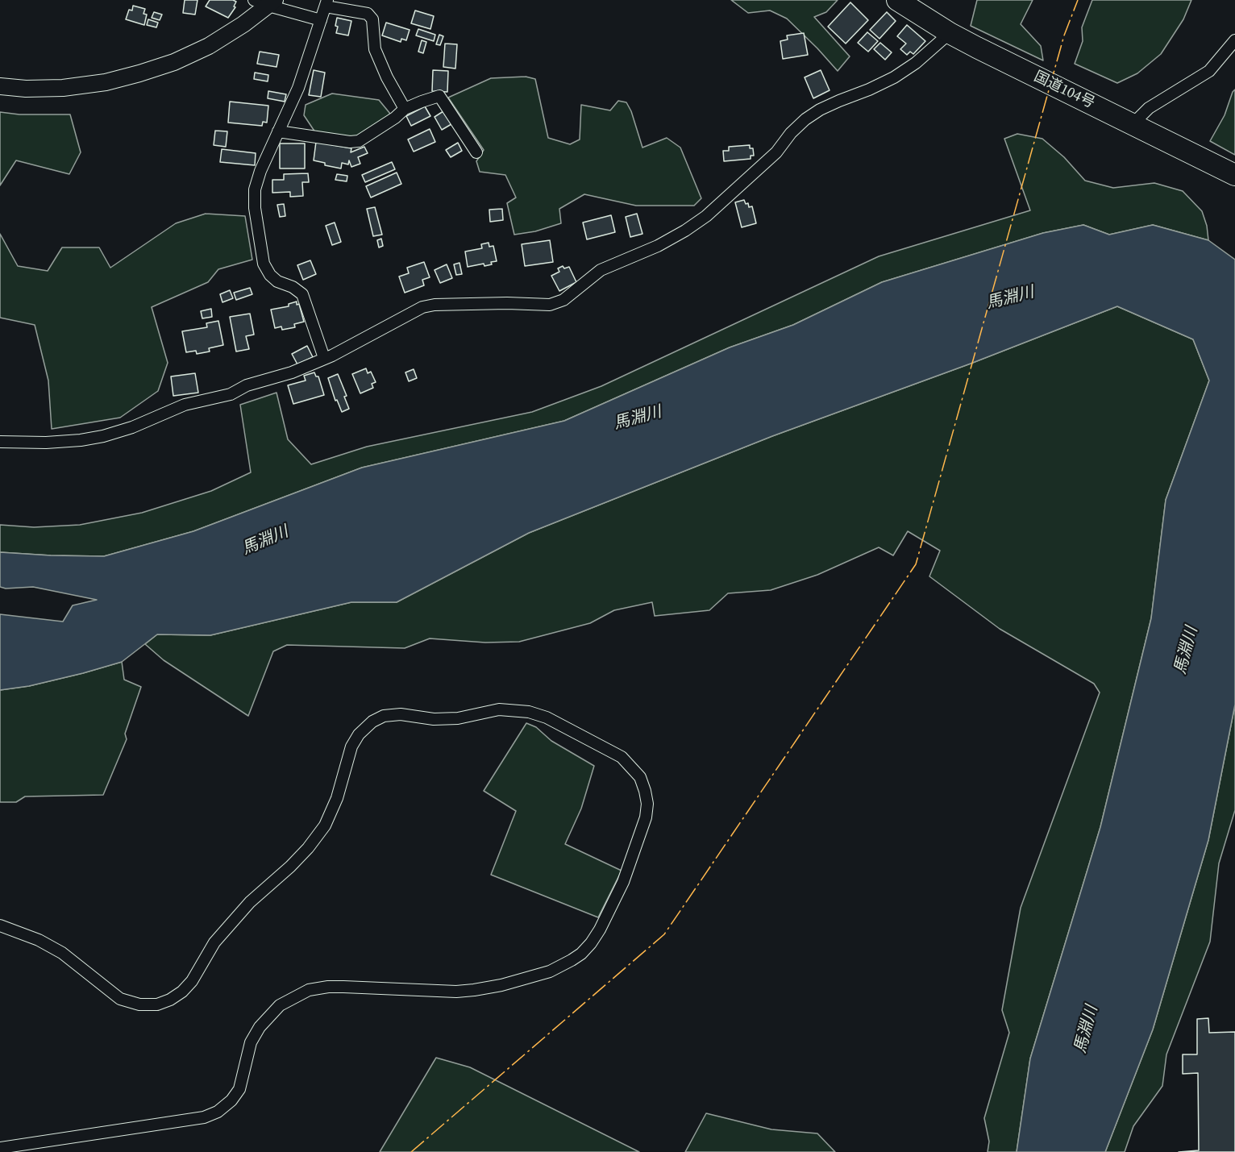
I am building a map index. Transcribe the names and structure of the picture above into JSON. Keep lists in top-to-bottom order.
{
  "streets": {
    "highway": ["国道104号"]
  },
  "water": ["馬淵川"]
}
